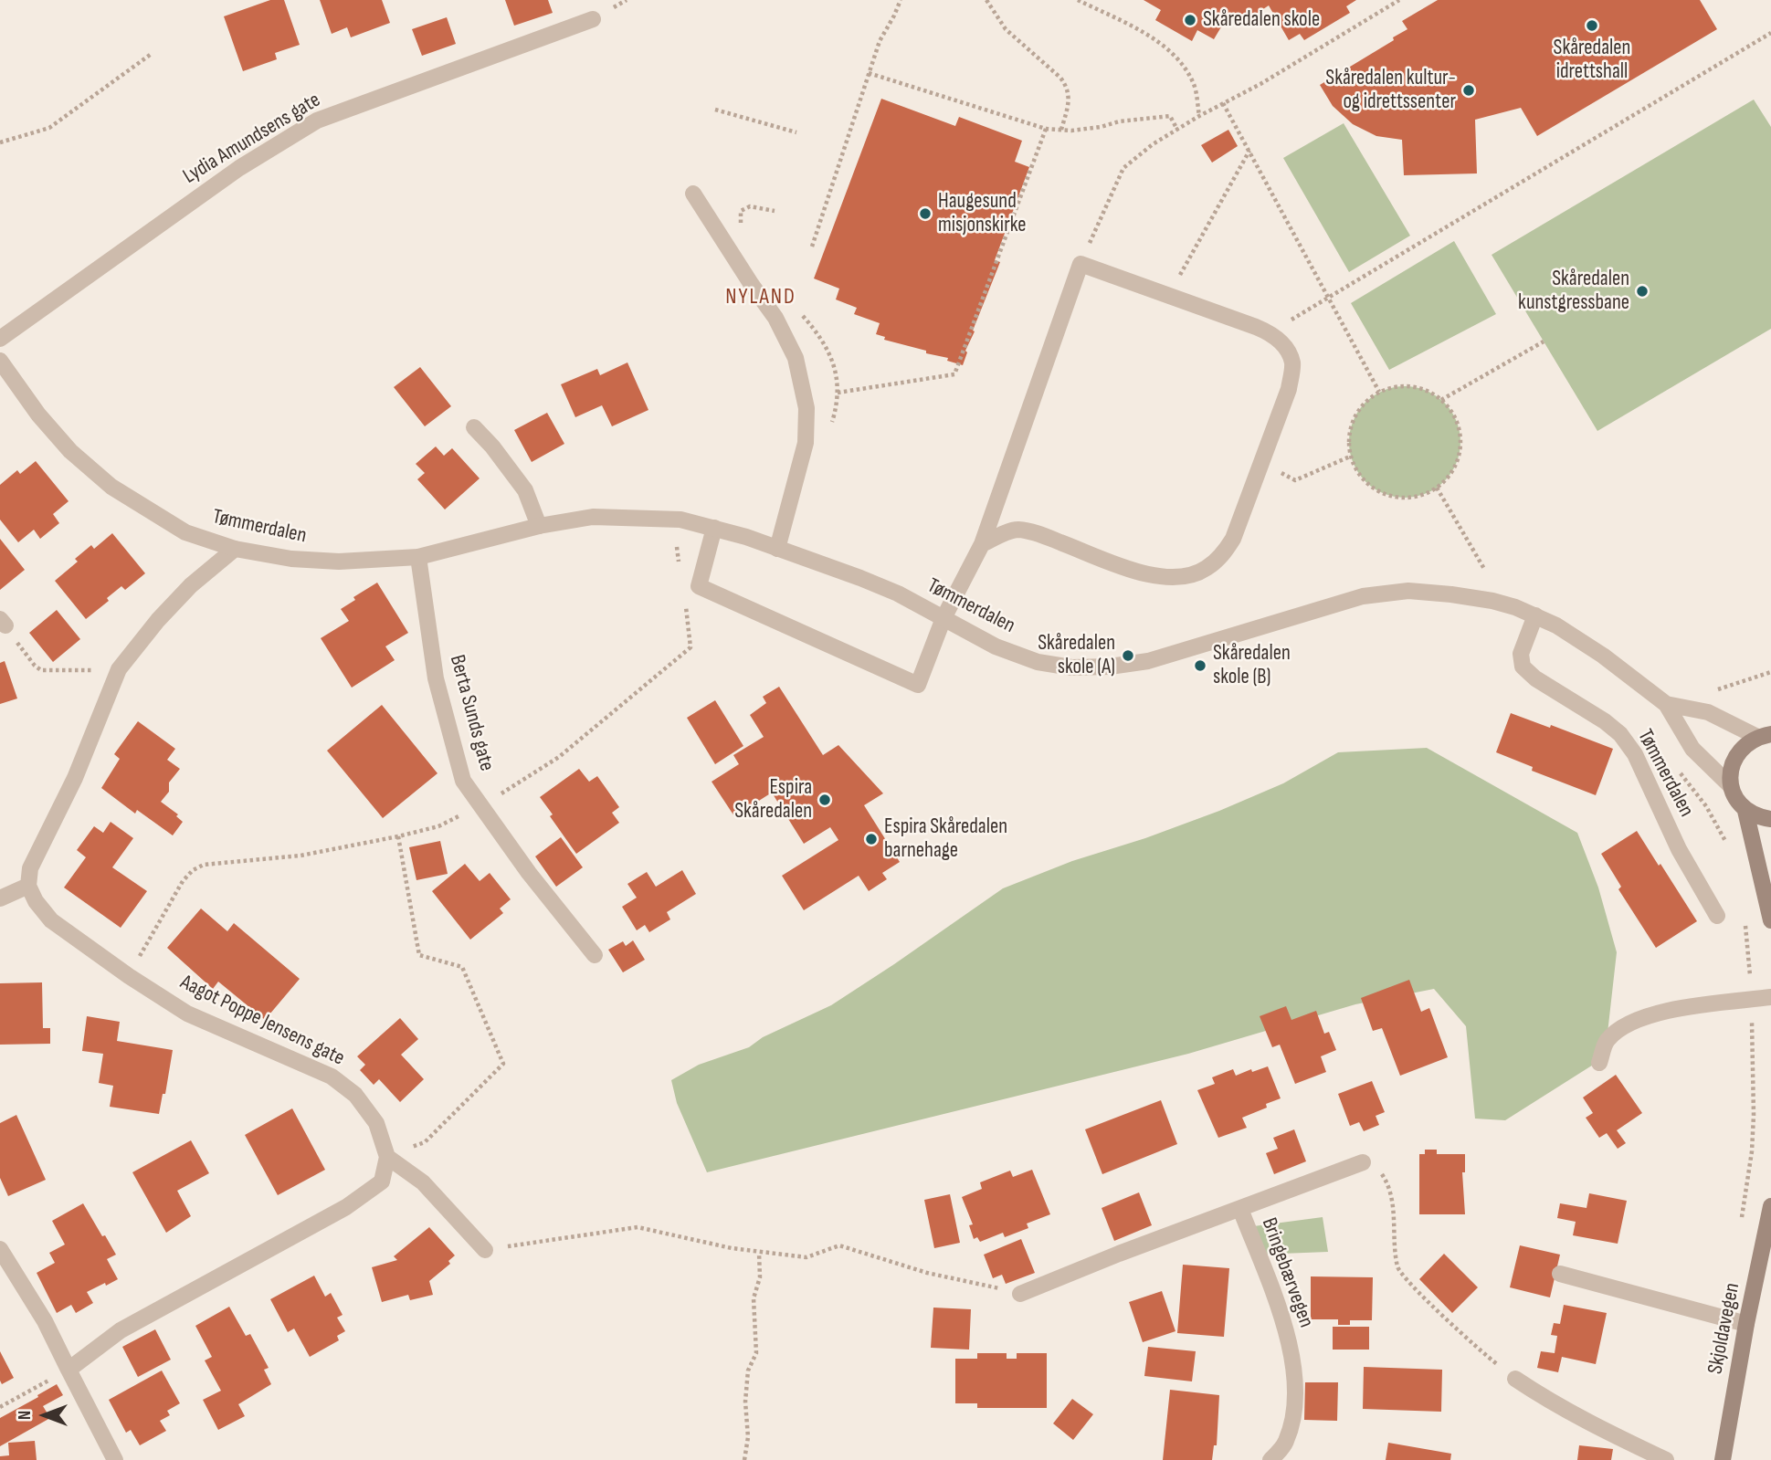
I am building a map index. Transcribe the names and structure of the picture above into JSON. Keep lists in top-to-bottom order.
{
  "streets": {
    "main road": ["Skjoldavegen"],
    "street": [
      "Lydia Amundsens gate",
      "Tømmerdalen",
      "Berta Sunds gate",
      "Aagot Poppe Jensens gate",
      "Bringebærvegen"
    ]
  },
  "crossings": [
    ["Tømmerdalen", "Berta Sunds gate"]
  ],
  "districts": ["NYLAND"],
  "places": [
    "Skåredalen skole",
    "Skåredalen idrettshall",
    "Skåredalen kultur- og idrettssenter",
    "Haugesund misjonskirke",
    "Skåredalen kunstgressbane",
    "Skåredalen skole (A)",
    "Skåredalen skole (B)",
    "Espira Skåredalen",
    "Espira Skåredalen barnehage"
  ],
  "north": "left"
}
